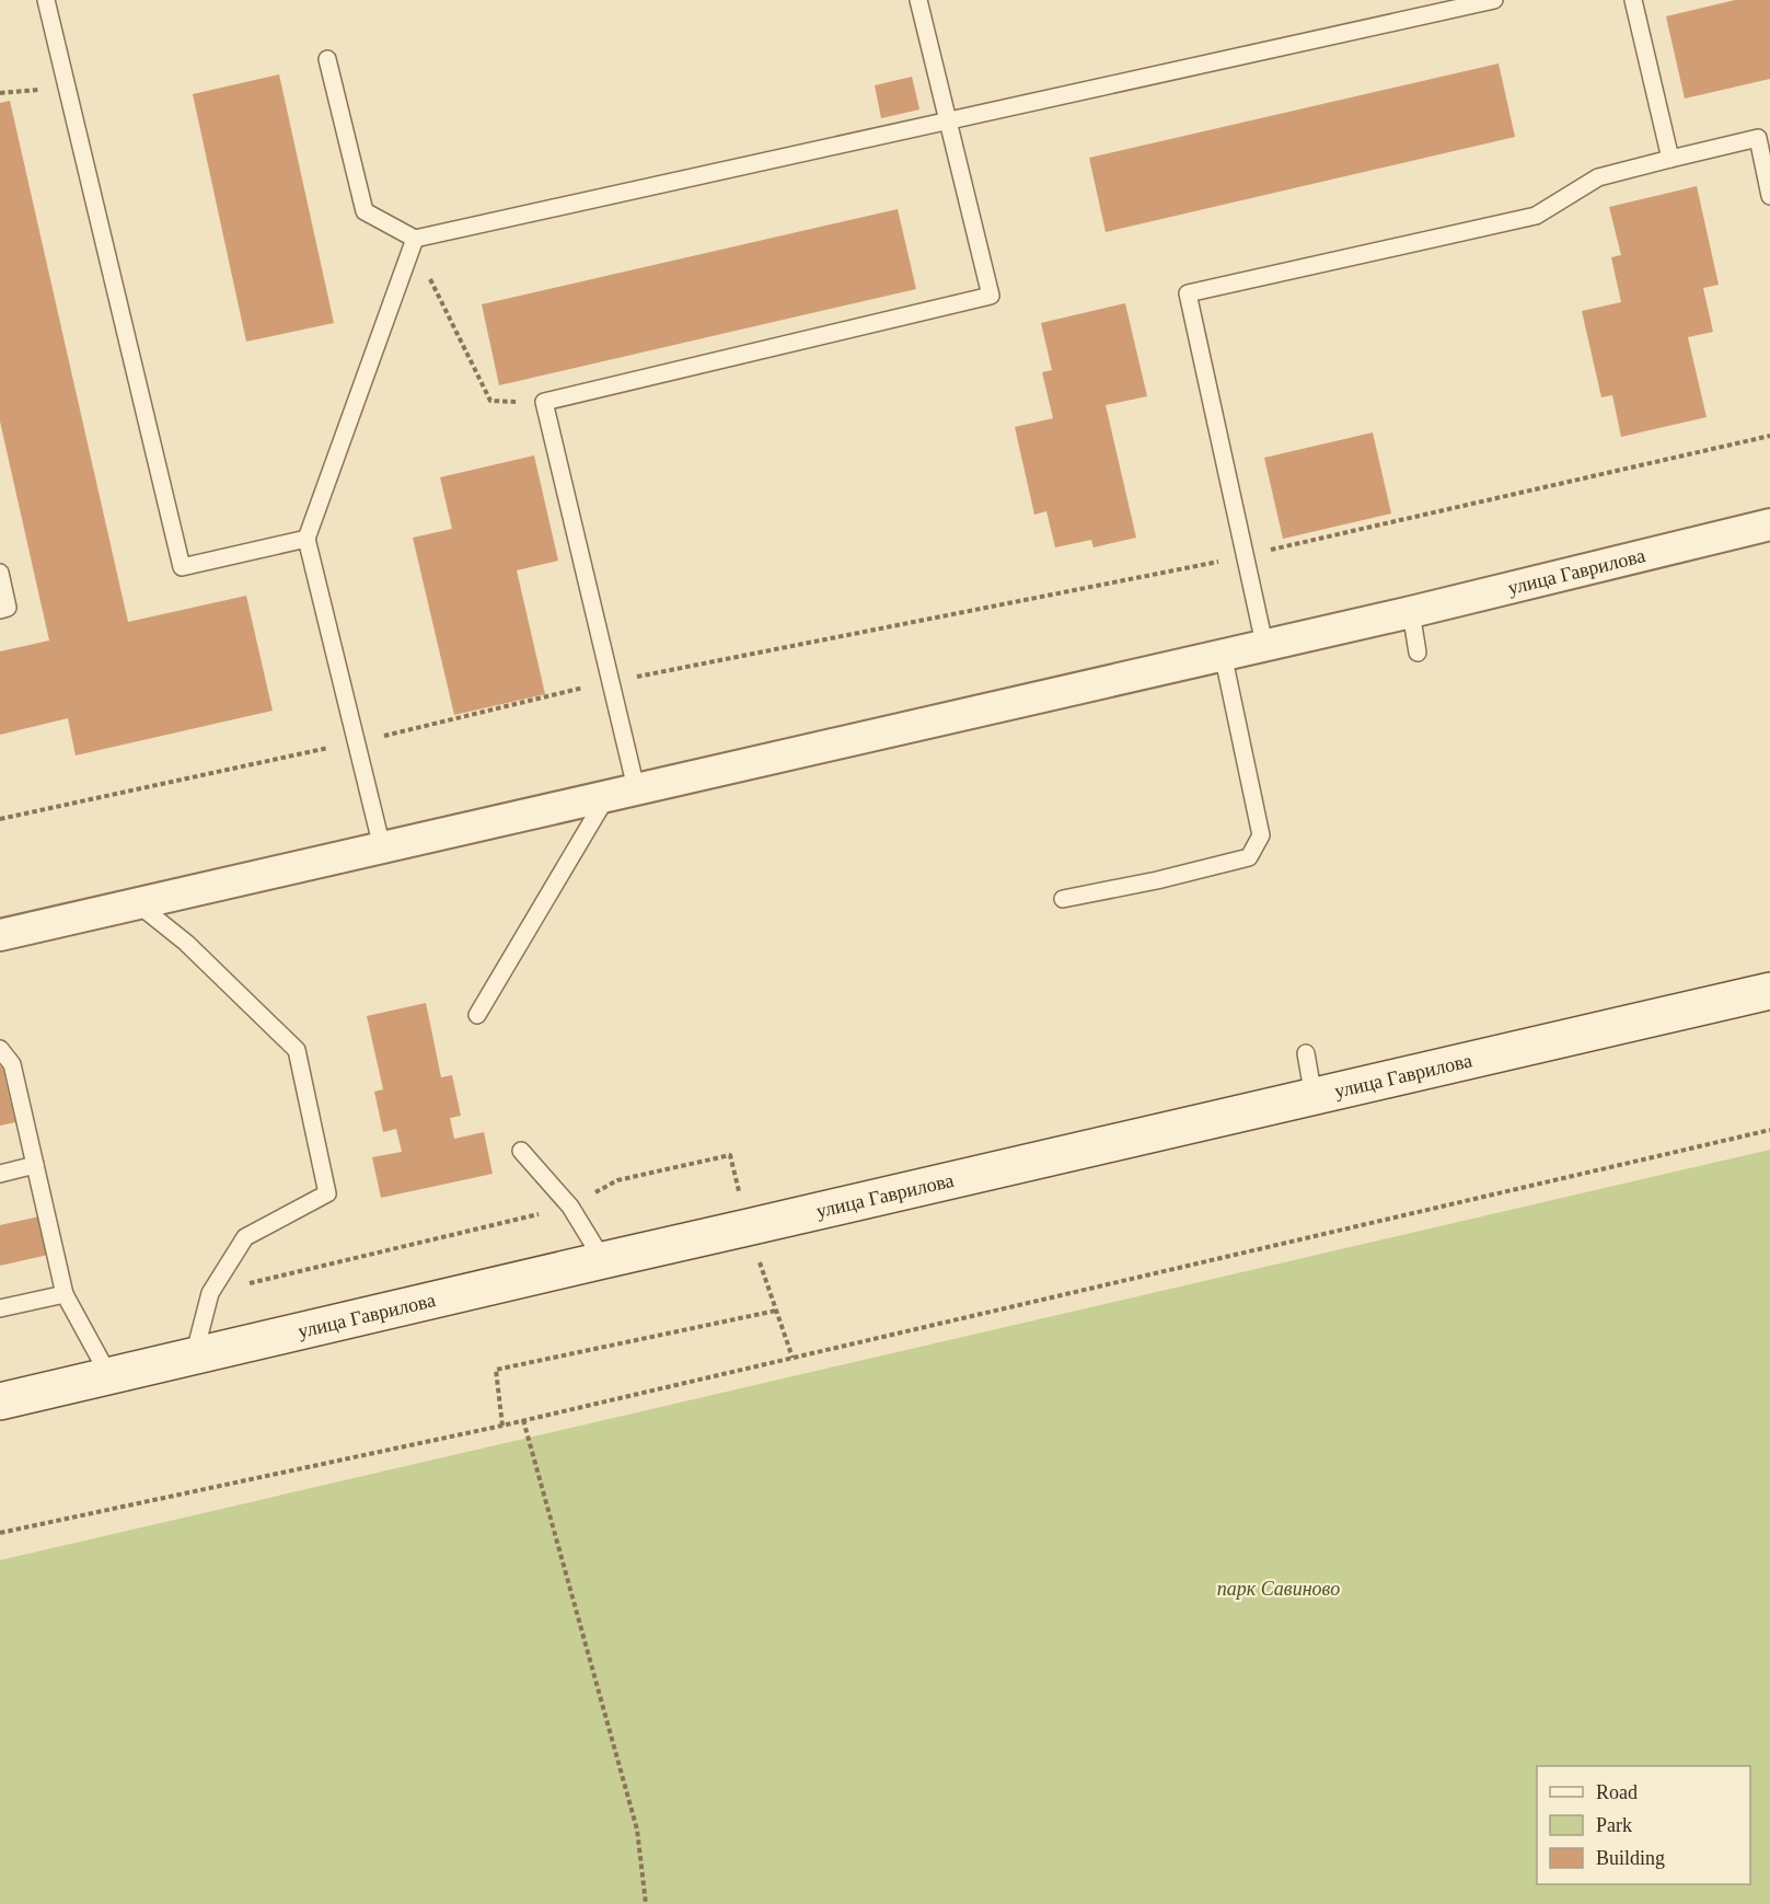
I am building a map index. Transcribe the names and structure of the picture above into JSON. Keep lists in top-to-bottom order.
{
  "streets": {
    "main road": ["улица Гаврилова"]
  },
  "parks": ["парк Савиново"],
  "legend": ["Road", "Park", "Building"]
}
